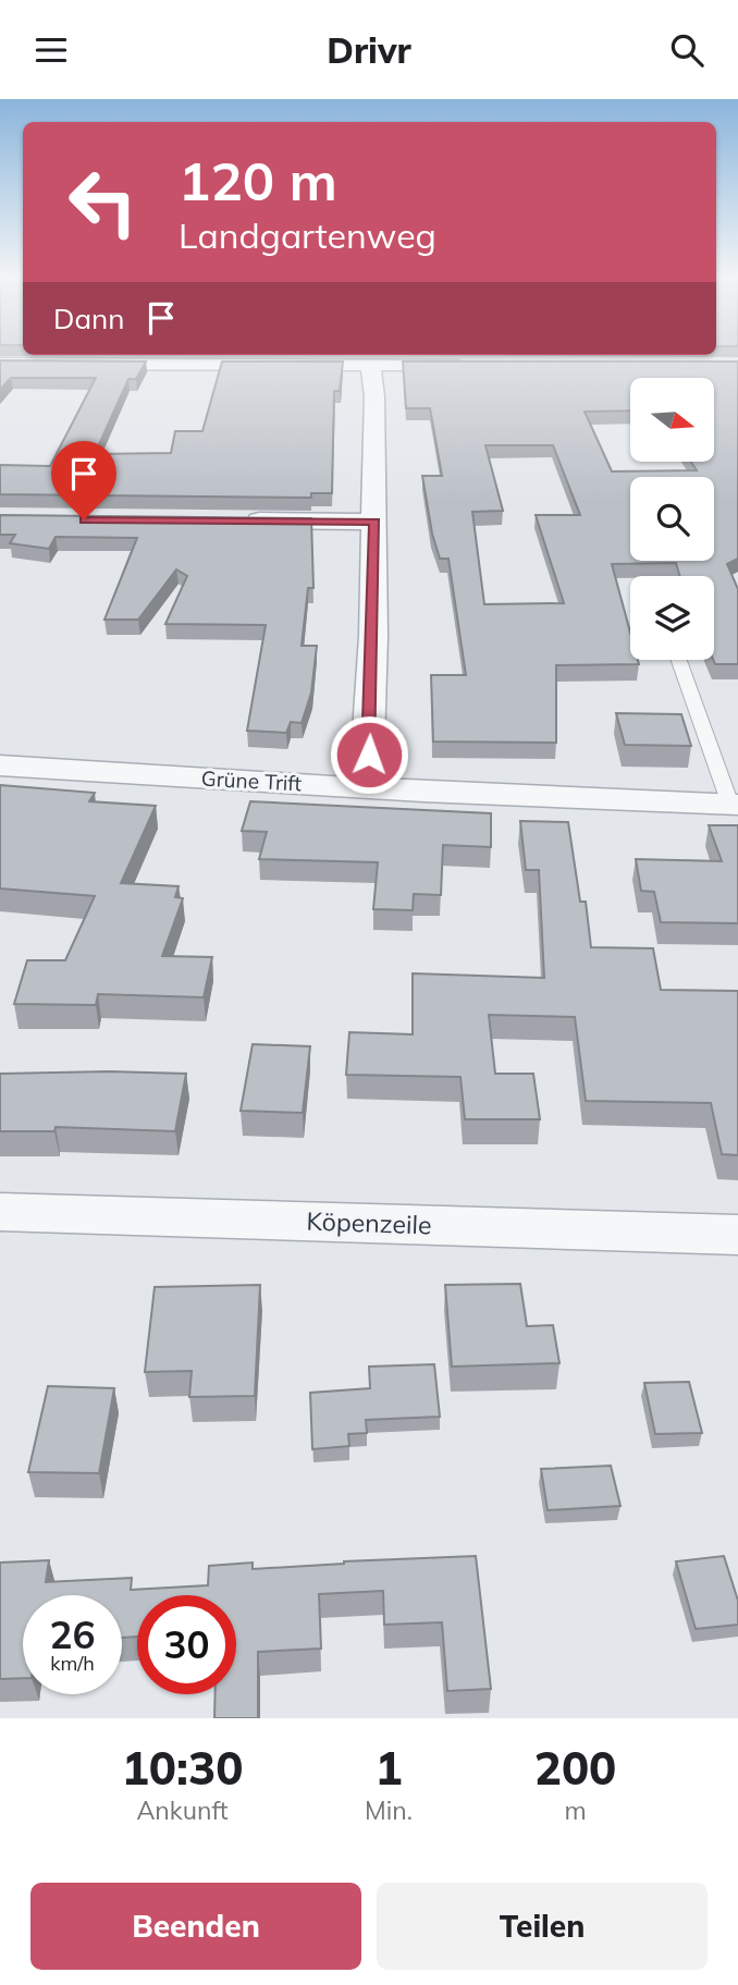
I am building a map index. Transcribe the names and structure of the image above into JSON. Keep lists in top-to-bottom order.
{
  "streets": {
    "street": ["Grüne Trift", "Köpenzeile"]
  },
  "north": "right",
  "page": {
    "header": "Drivr",
    "turn": ["120 m", "Landgartenweg"],
    "then": "Dann",
    "speed": "26 km/h",
    "limit": "30",
    "eta": [
      "10:30",
      "Ankunft",
      "1",
      "Min.",
      "200",
      "m"
    ],
    "buttons": ["Beenden", "Teilen"]
  }
}
